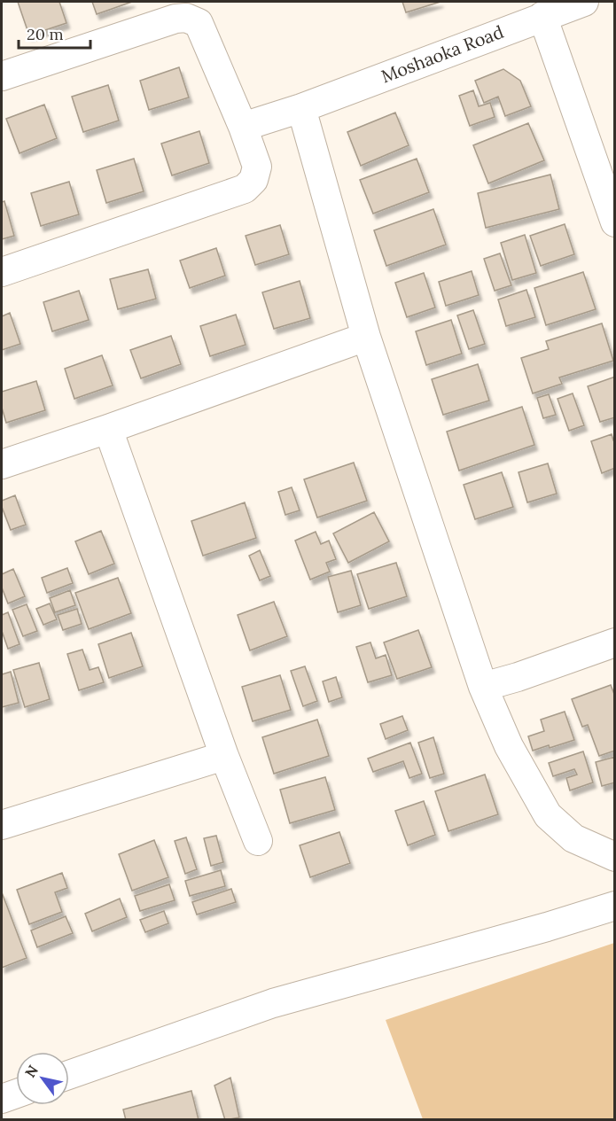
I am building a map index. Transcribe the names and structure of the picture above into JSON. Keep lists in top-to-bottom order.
{
  "streets": {
    "street": ["Moshaoka Road"]
  },
  "scale_bar": "20 m",
  "north": "top left"
}
